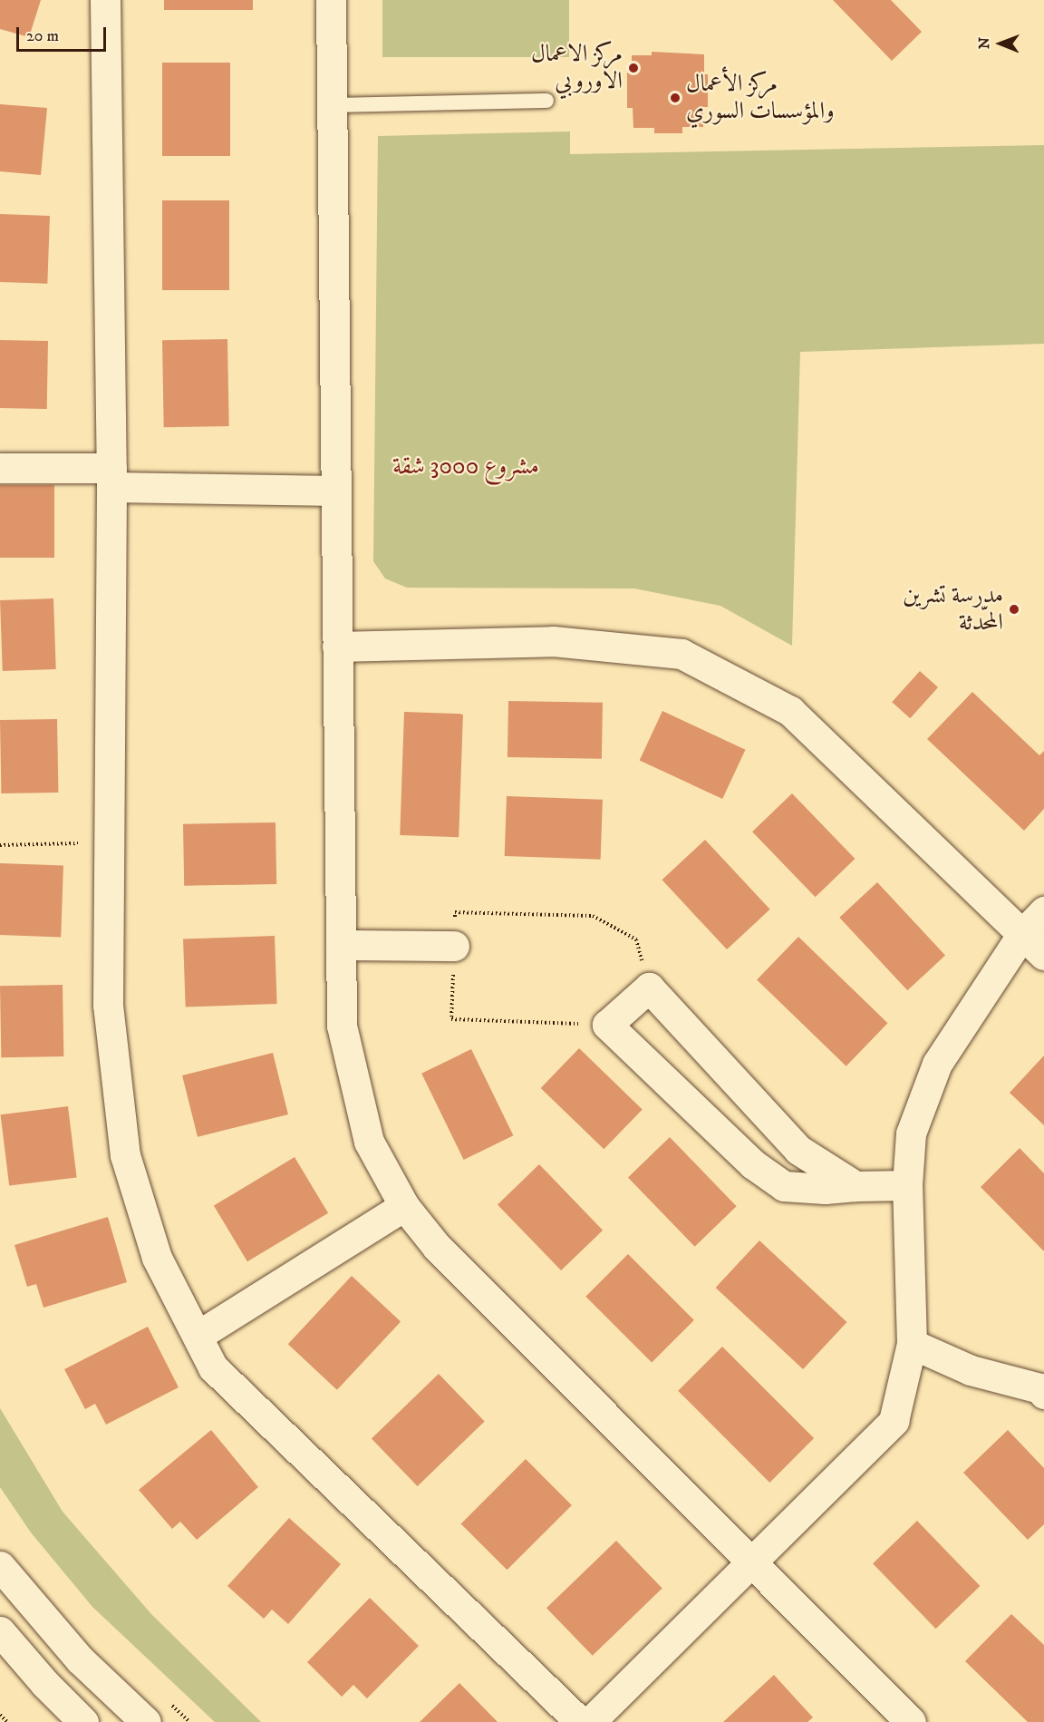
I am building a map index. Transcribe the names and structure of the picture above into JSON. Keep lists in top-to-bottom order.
{
  "districts": ["مشروع 3000 شقة"],
  "places": ["مركز الاعمال الاوروبي", "مركز الأعمال والمؤسسات السوري", "مدرسة تشرين المحّدثة"],
  "scale_bar": "20 m",
  "north": "left"
}
